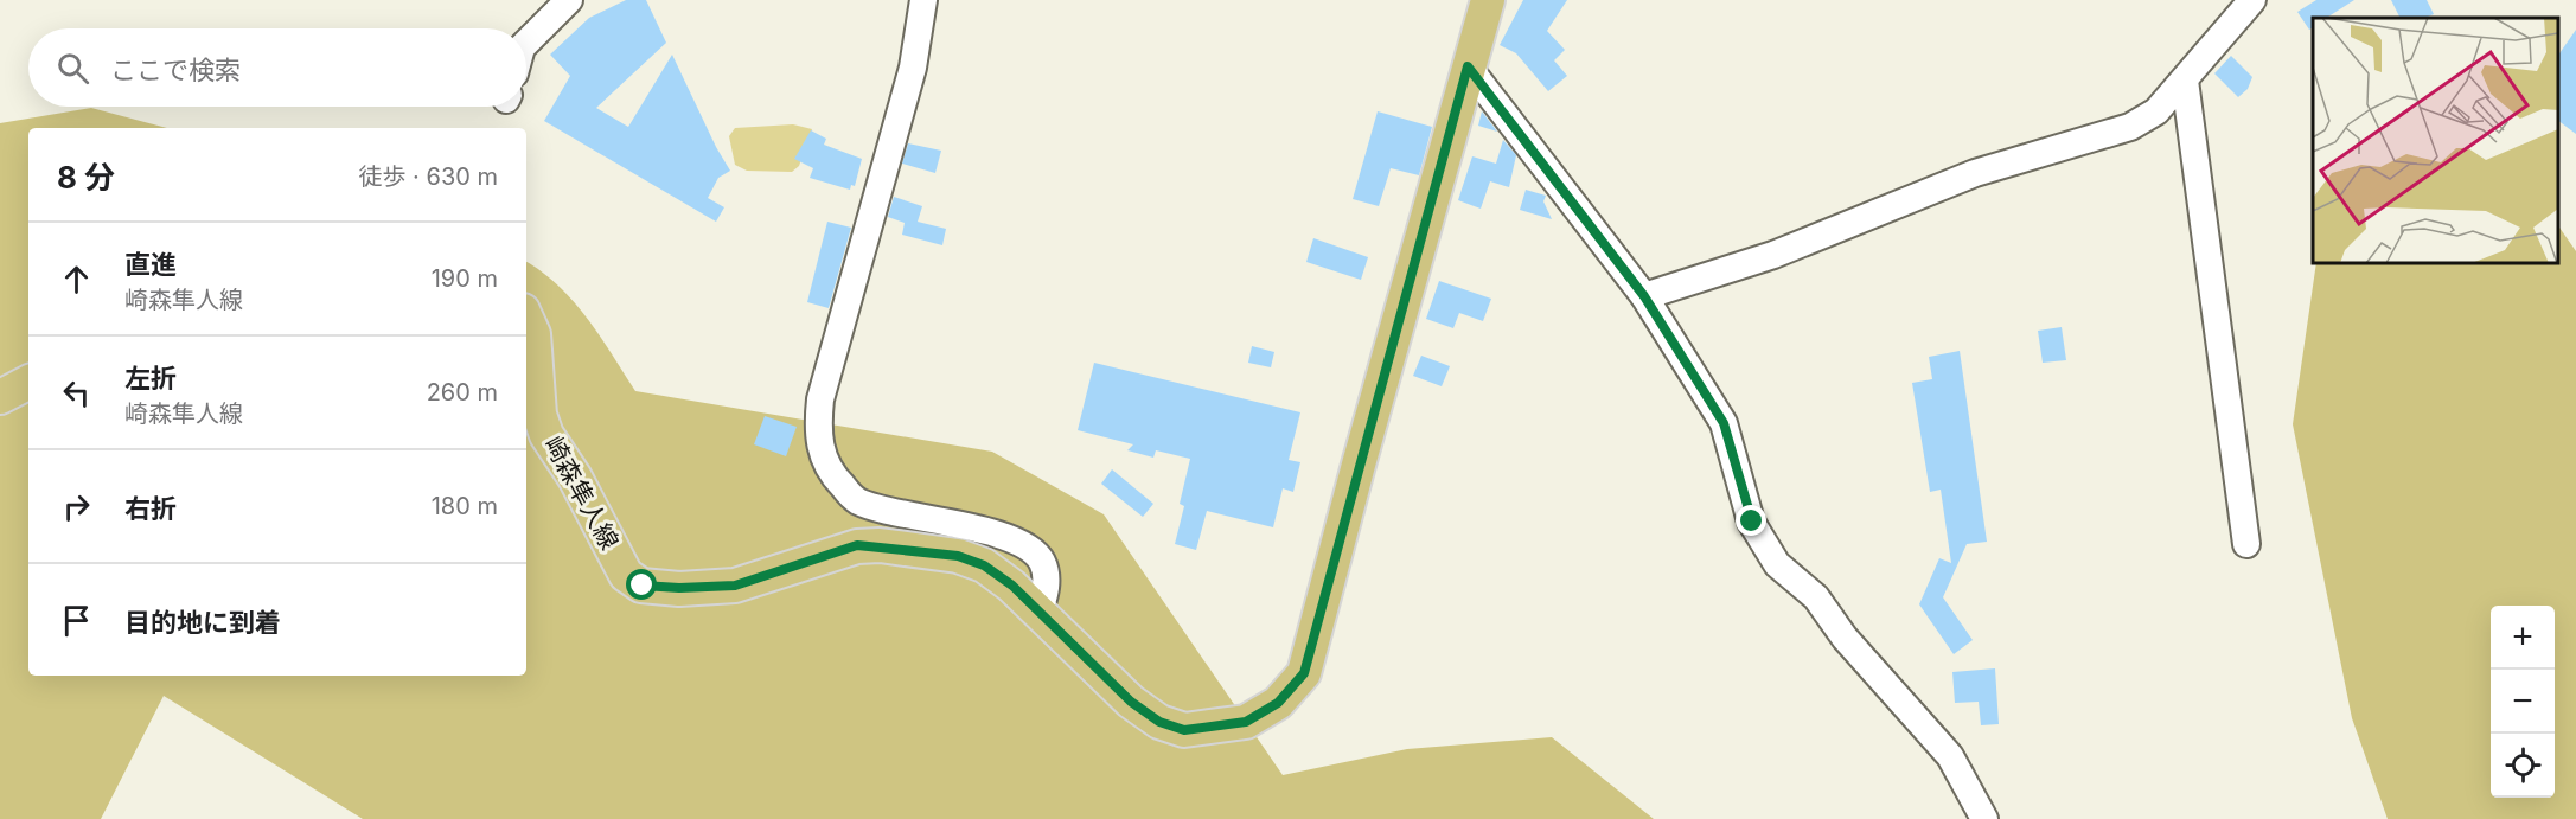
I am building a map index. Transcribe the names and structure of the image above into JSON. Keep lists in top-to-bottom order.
{
  "streets": {
    "main road": ["崎森隼人線"]
  },
  "page": {
    "search": "ここで検索",
    "heading": ["8 分", "徒歩 · 630 m"],
    "list": [
      ["直進", "崎森隼人線", "190 m"],
      ["左折", "崎森隼人線", "260 m"],
      ["右折", "180 m"],
      "目的地に到着"
    ],
    "map_buttons": ["+", "−"]
  }
}
